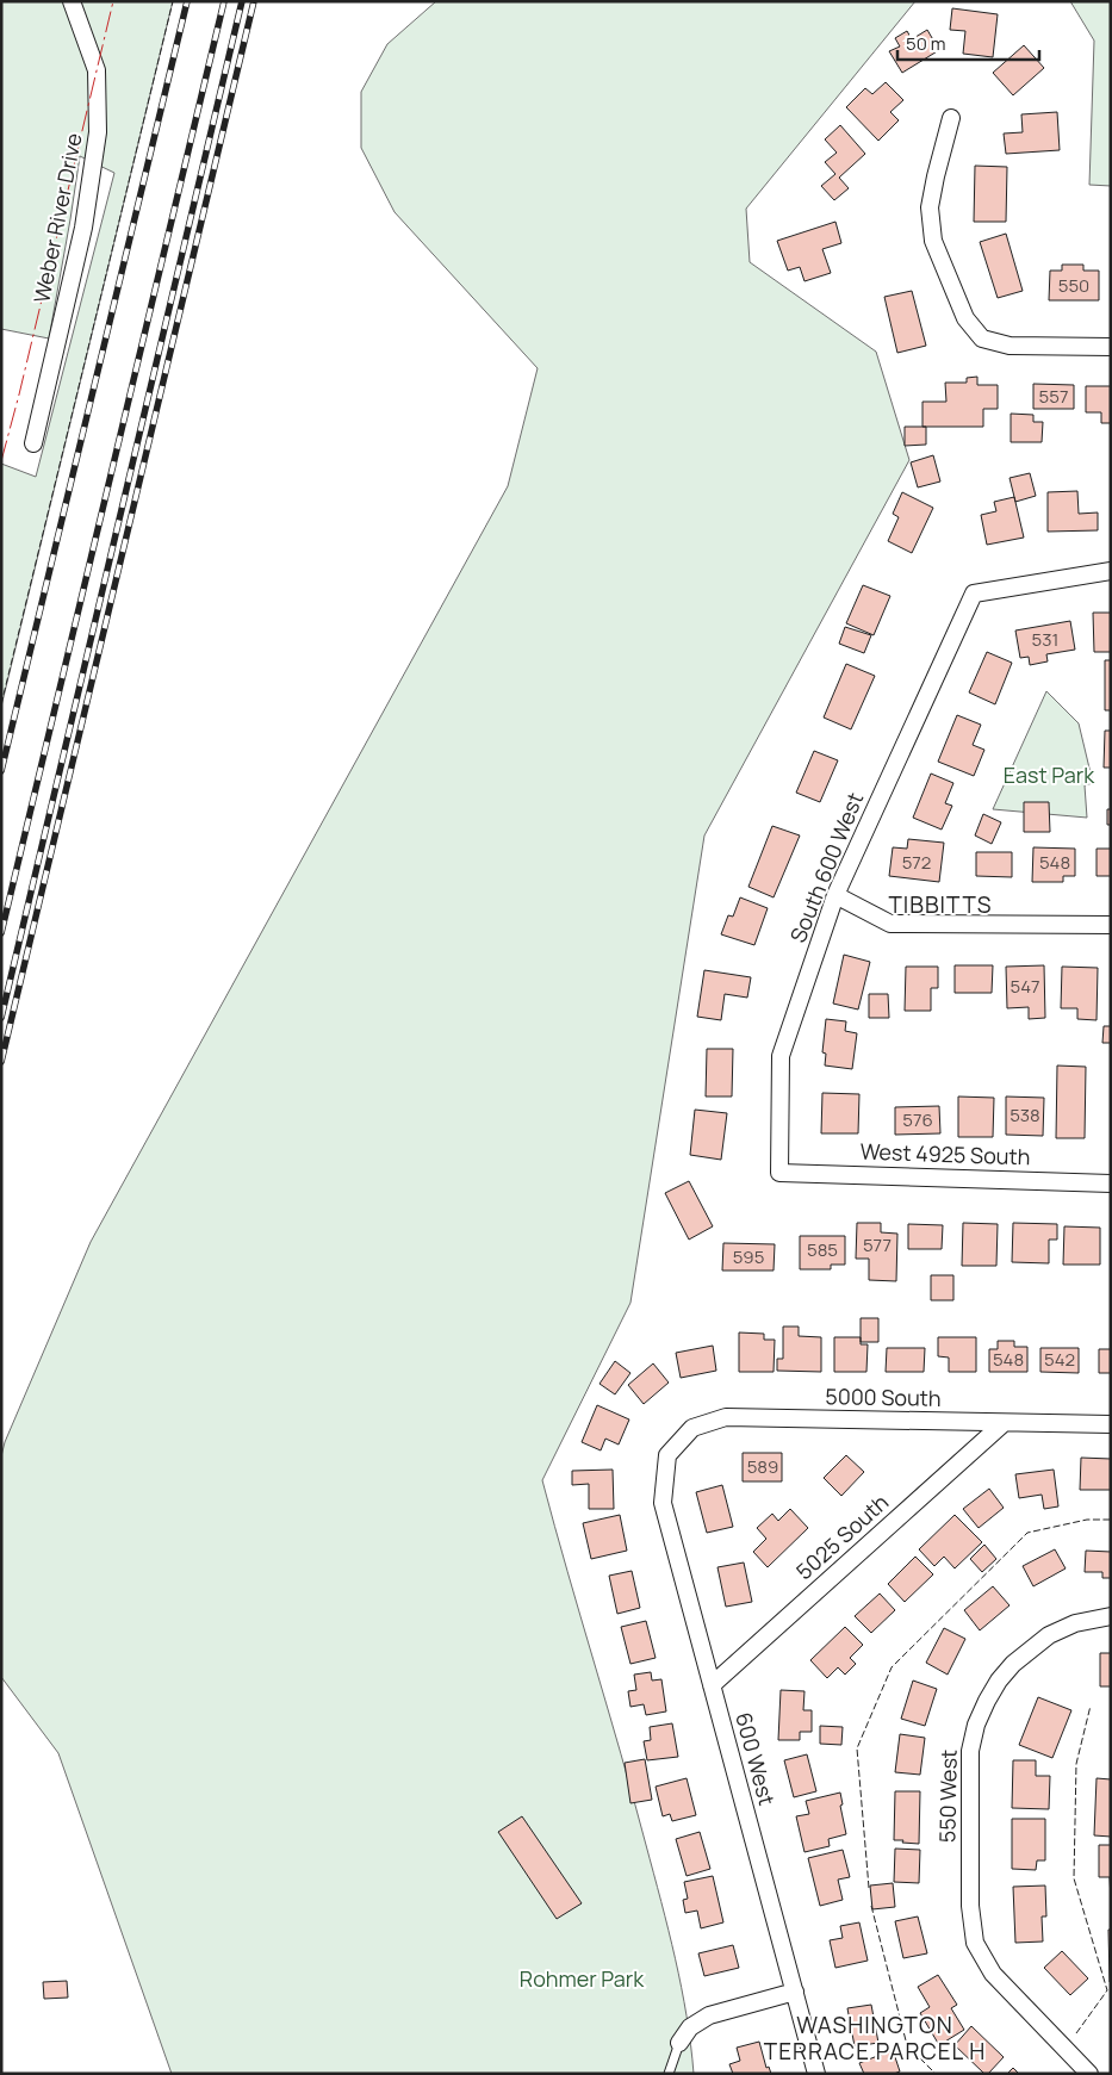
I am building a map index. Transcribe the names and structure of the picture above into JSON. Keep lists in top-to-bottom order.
{
  "streets": {
    "street": [
      "Weber River Drive",
      "South 600 West",
      "West 4925 South",
      "5000 South",
      "5025 South",
      "600 West",
      "550 West"
    ]
  },
  "crossings": [
    ["South 600 West", "West 4925 South"],
    ["5000 South", "5025 South"],
    ["5000 South", "600 West"],
    ["5025 South", "600 West"]
  ],
  "districts": ["TIBBITTS", "WASHINGTON TERRACE PARCEL H"],
  "parks": ["East Park", "Rohmer Park"],
  "house_numbers": [
    "550",
    "557",
    "531",
    "572",
    "548",
    "547",
    "538",
    "576",
    "577",
    "585",
    "595",
    "548",
    "542",
    "589"
  ],
  "scale_bar": "50 m"
}
